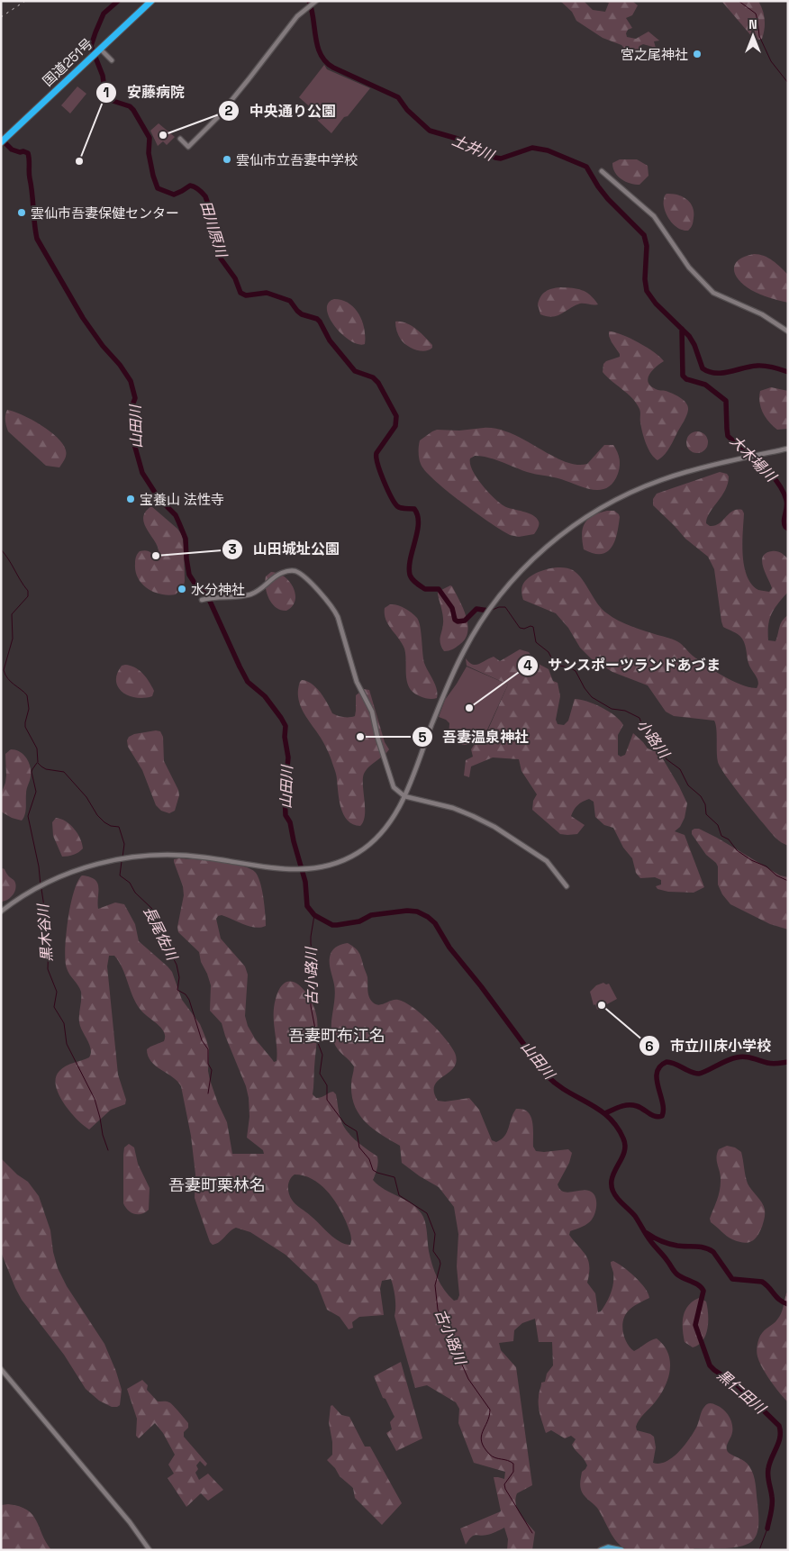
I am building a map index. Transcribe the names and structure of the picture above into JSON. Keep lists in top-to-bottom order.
{
  "streets": {
    "highway": ["国道251号"]
  },
  "districts": ["吾妻町布江名", "吾妻町栗林名"],
  "water": [
    "土井川",
    "田川原川",
    "山田川",
    "大木場川",
    "小路川",
    "黒木谷川",
    "長尾佐川",
    "古小路川",
    "黒仁田川"
  ],
  "places": [
    "宮之尾神社",
    "中央通り公園",
    "雲仙市立吾妻中学校",
    "安藤病院",
    "雲仙市吾妻保健センター",
    "宝養山 法性寺",
    "山田城址公園",
    "水分神社",
    "サンスポーツランドあづま",
    "吾妻温泉神社",
    "市立川床小学校"
  ],
  "north": "top"
}
